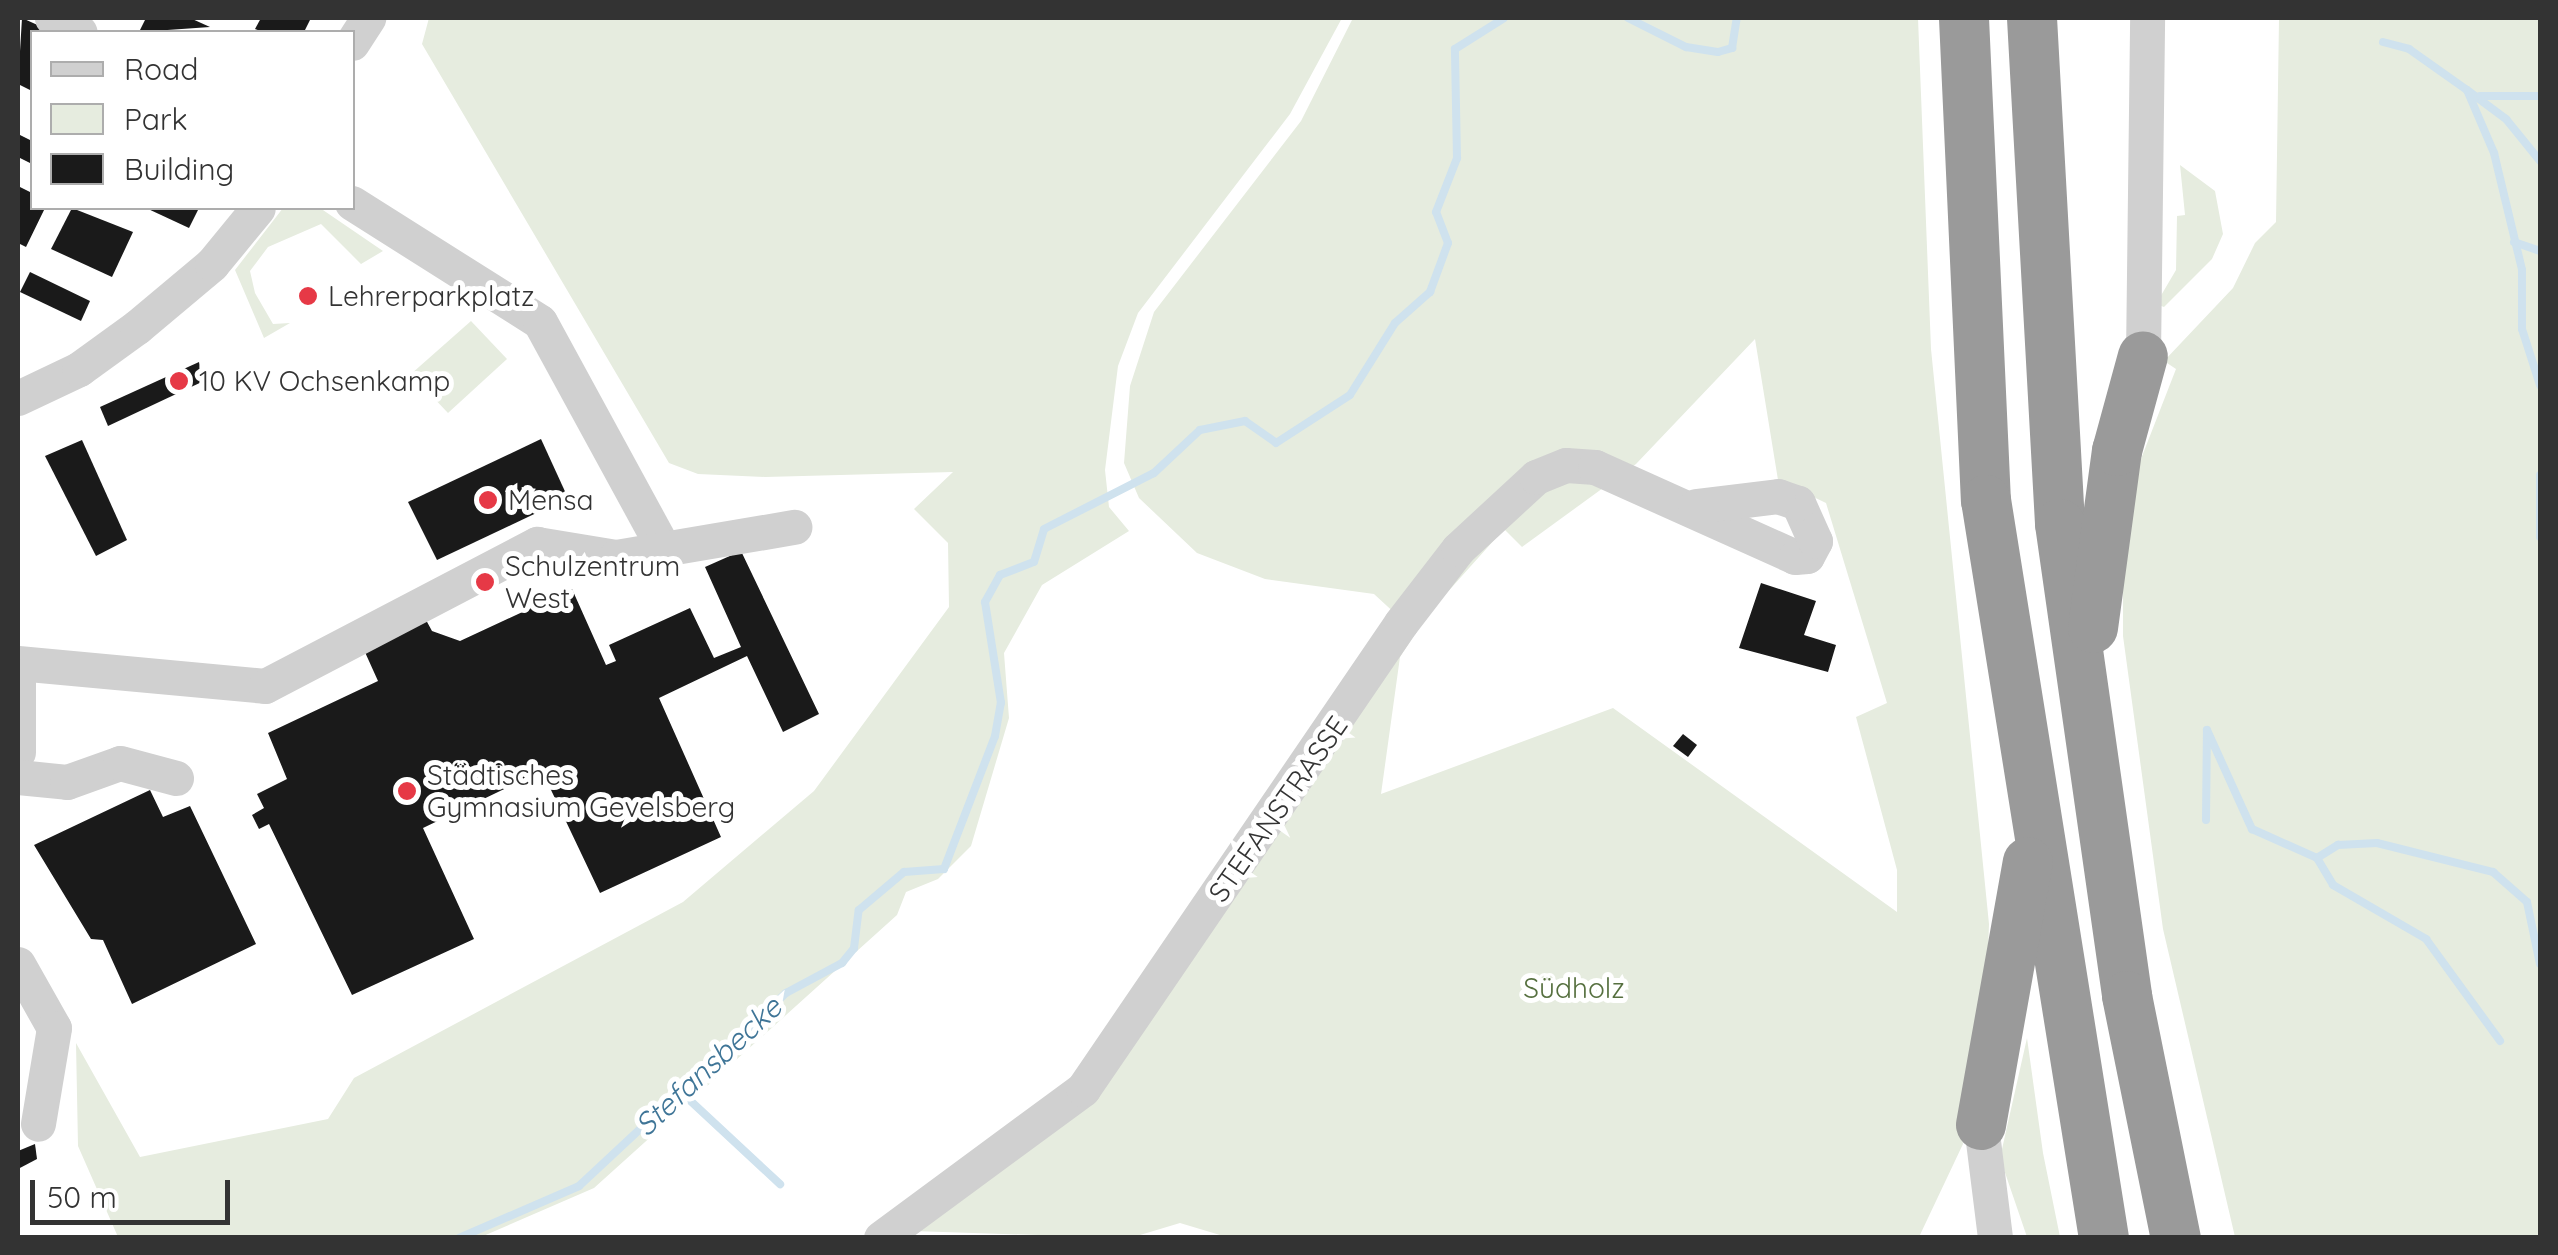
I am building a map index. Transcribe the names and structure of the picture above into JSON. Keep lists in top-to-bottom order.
{
  "streets": {
    "street": ["STEFANSTRASSE"]
  },
  "water": ["Stefansbecke"],
  "parks": ["Südholz"],
  "places": [
    "Lehrerparkplatz",
    "10 KV Ochsenkamp",
    "Mensa",
    "Schulzentrum West",
    "Städtisches Gymnasium Gevelsberg"
  ],
  "legend": ["Road", "Park", "Building"],
  "scale_bar": "50 m"
}
